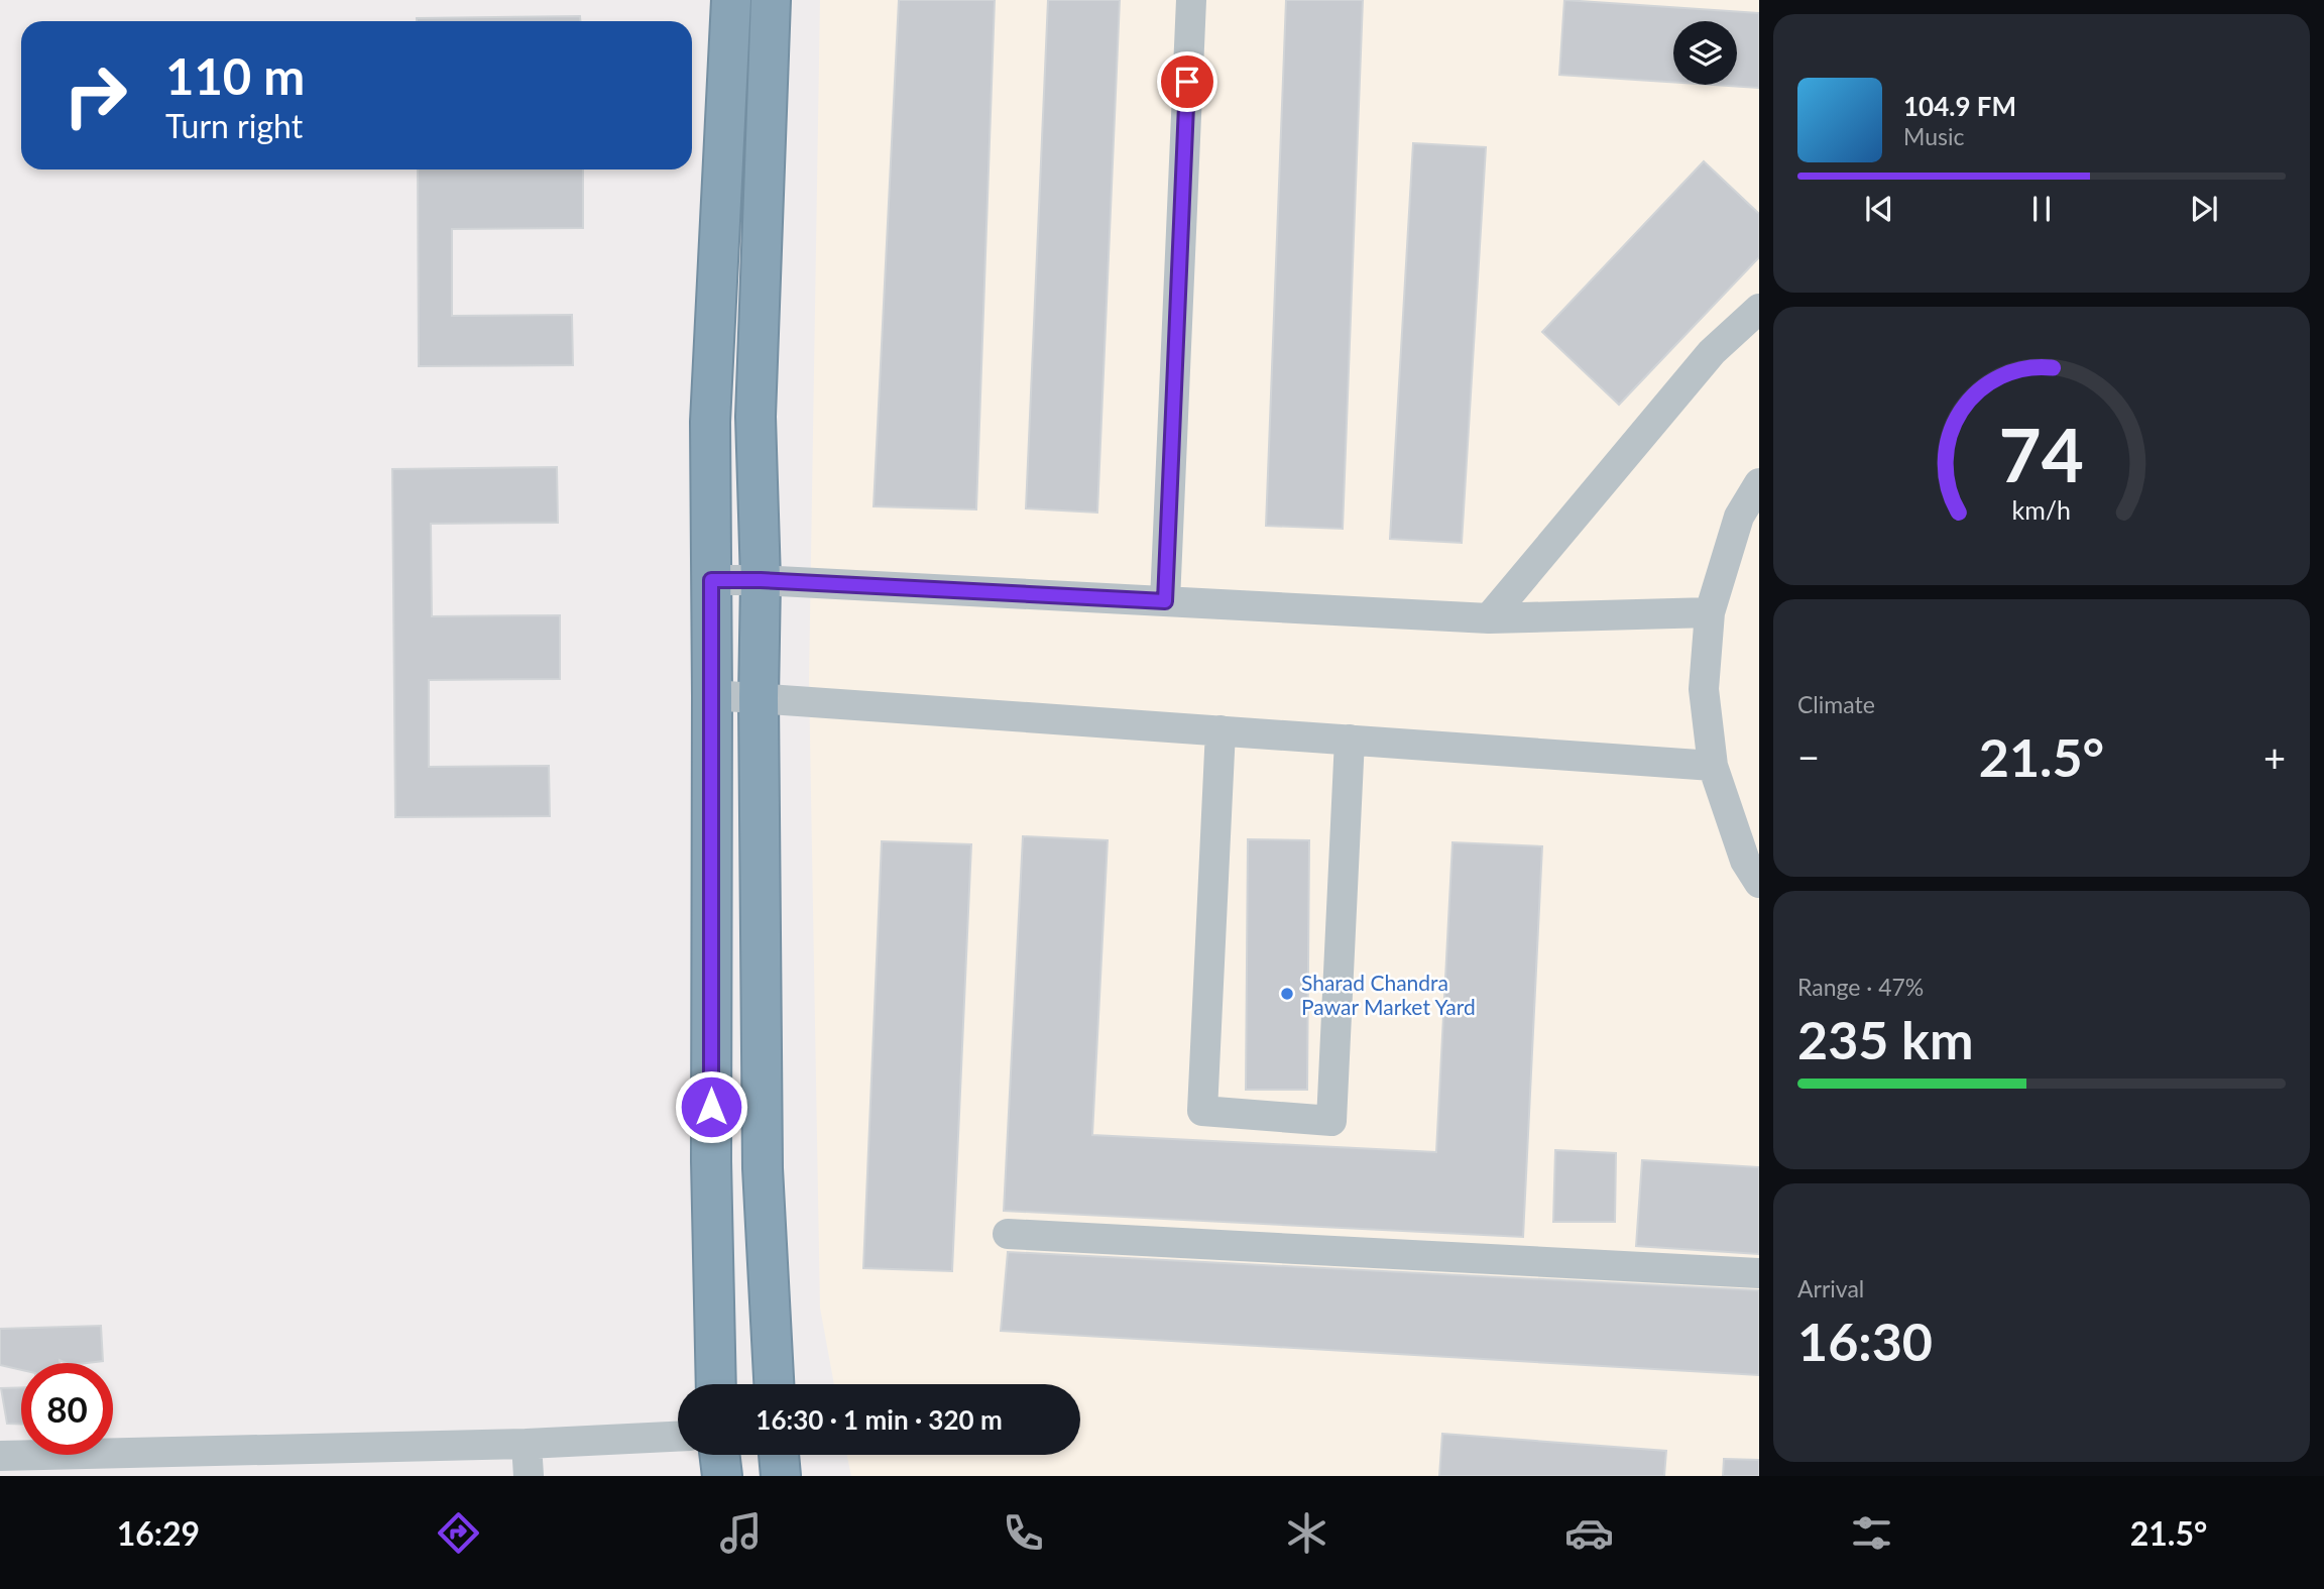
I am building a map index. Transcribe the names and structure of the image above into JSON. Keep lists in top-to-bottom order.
{
  "places": ["Sharad Chandra Pawar Market Yard"],
  "page": {
    "turn": ["110 m", "Turn right"],
    "song": ["104.9 FM", "Music"],
    "tile": [
      "Climate",
      ["Range · 47%", "235 km"],
      ["Arrival", "16:30"]
    ],
    "heat": ["−", "21.5°", "+"],
    "limit": "80",
    "trip": "16:30 · 1 min · 320 m",
    "tabs": ["16:29", "21.5°"],
    "gauge": ["74", "km/h"]
  }
}
